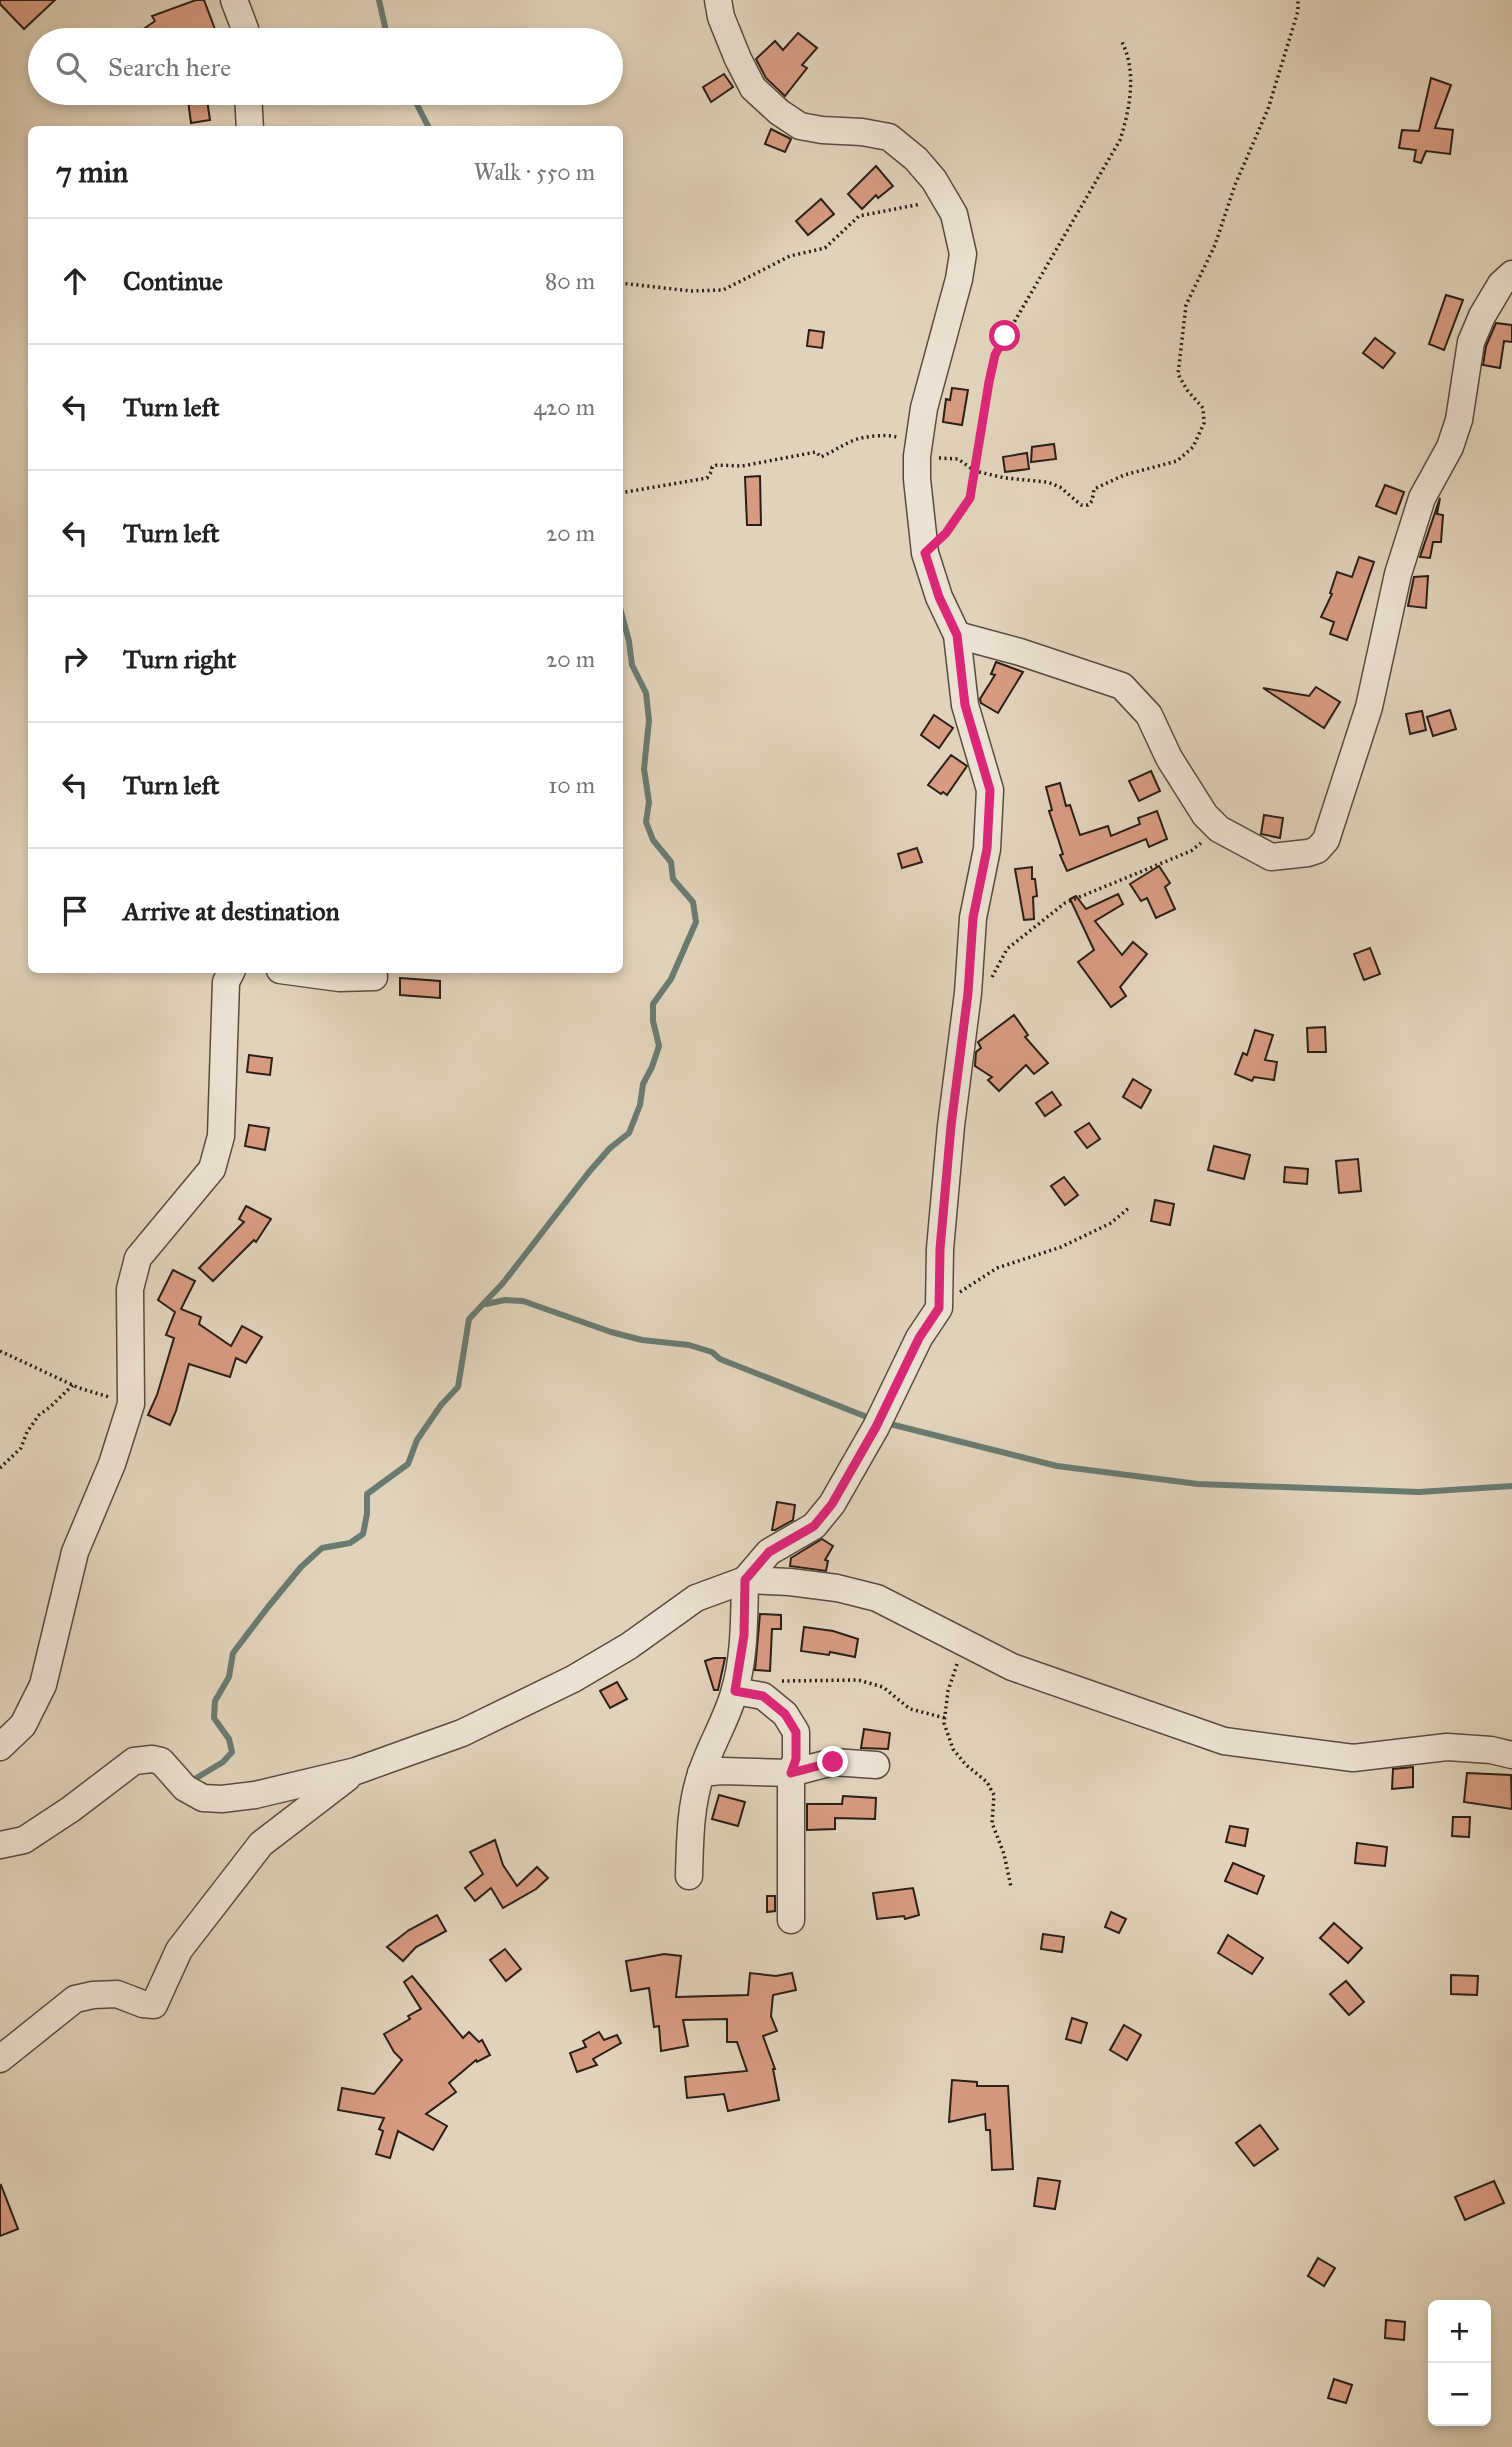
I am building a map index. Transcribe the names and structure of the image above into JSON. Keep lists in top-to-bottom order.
{
  "page": {
    "search": "Search here",
    "heading": ["7 min", "Walk · 550 m"],
    "list": [
      ["Continue", "80 m"],
      ["Turn left", "420 m"],
      ["Turn left", "20 m"],
      ["Turn right", "20 m"],
      ["Turn left", "10 m"],
      "Arrive at destination"
    ],
    "map_buttons": ["+", "−"]
  }
}
